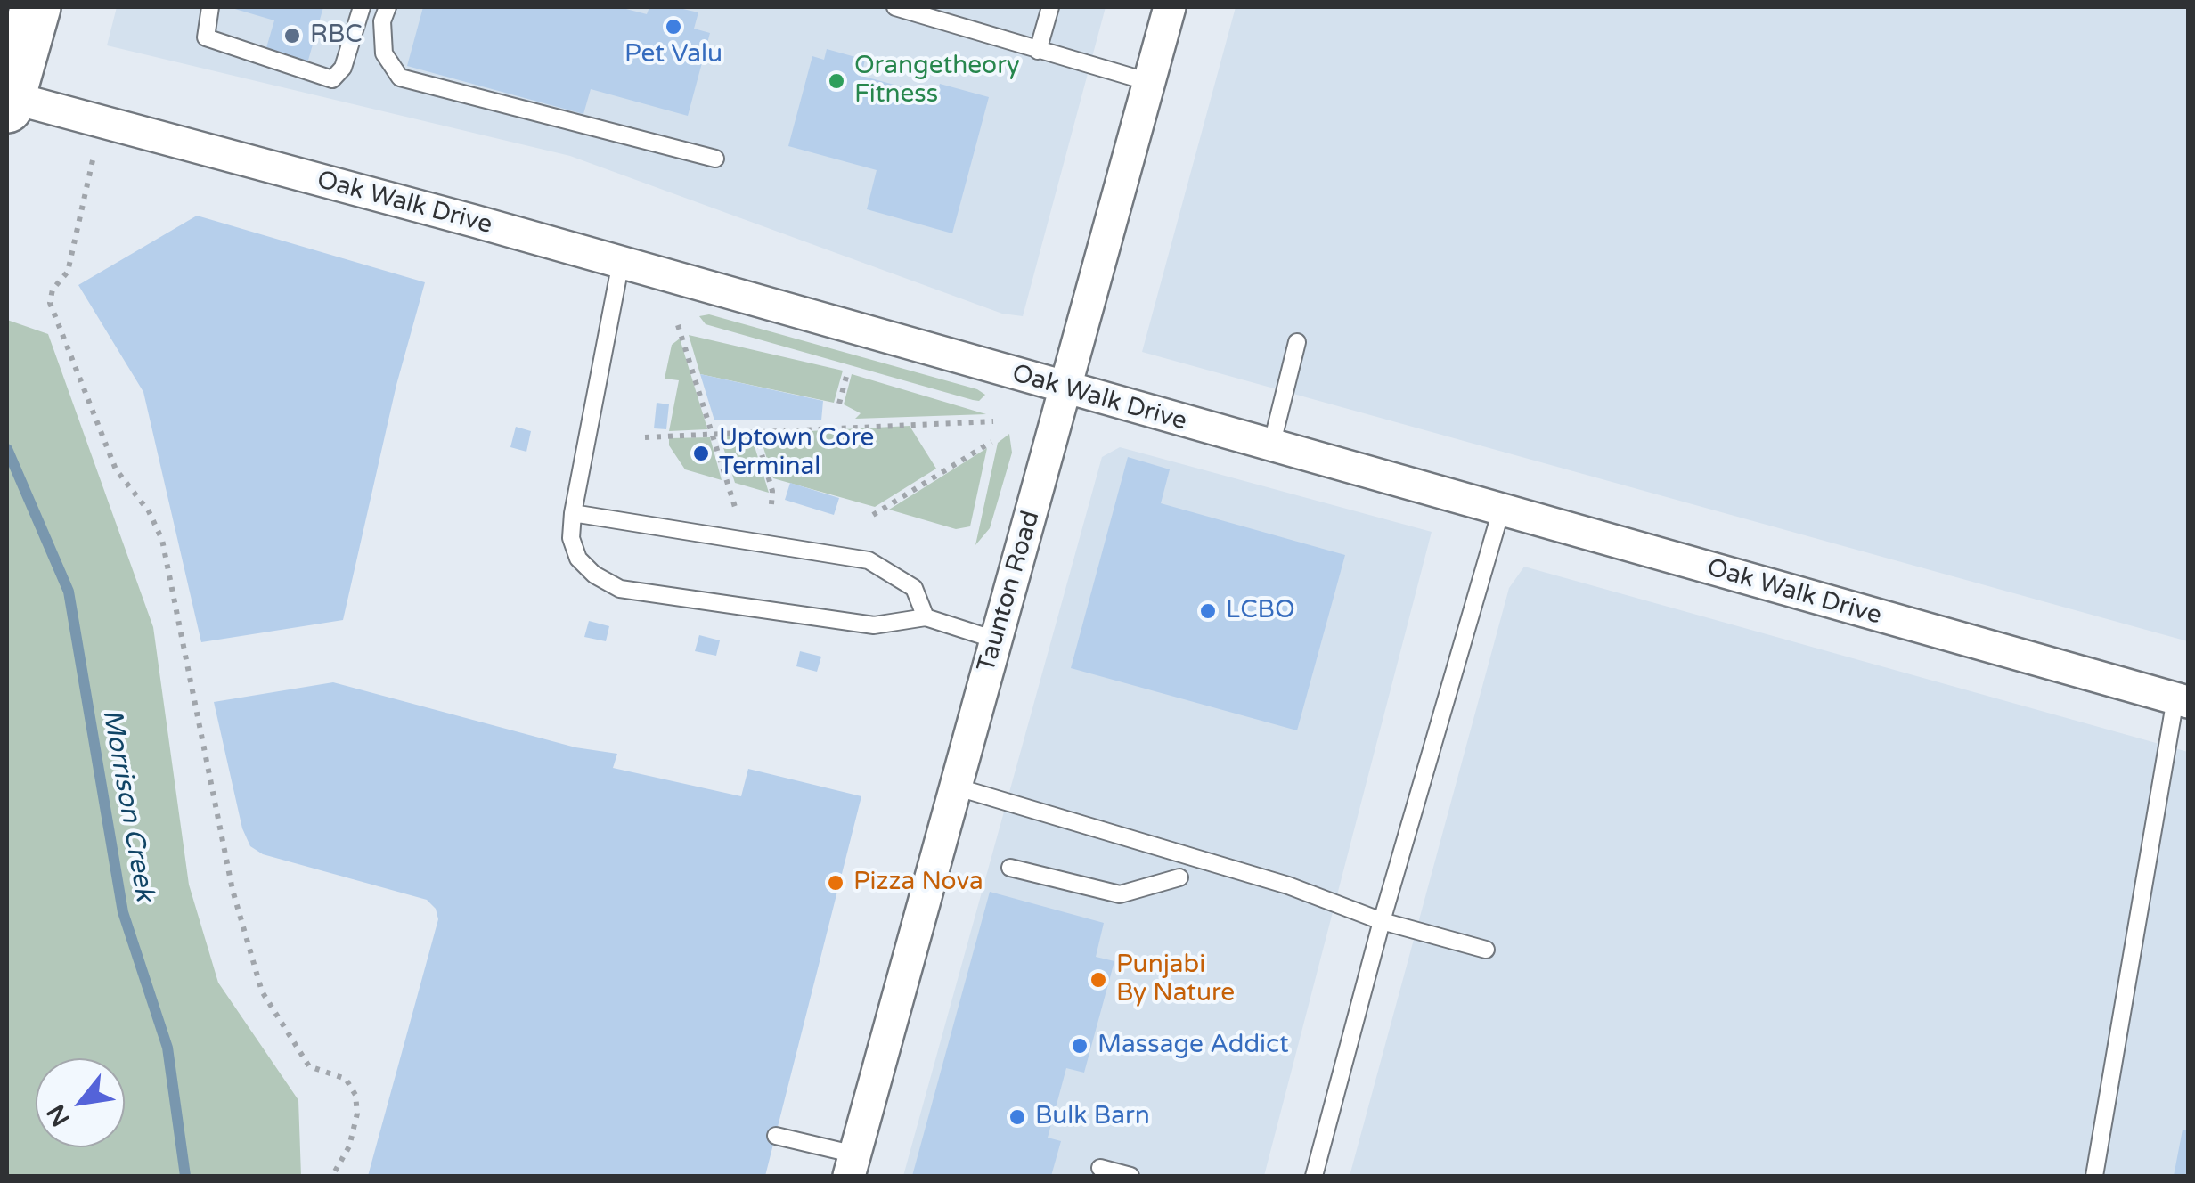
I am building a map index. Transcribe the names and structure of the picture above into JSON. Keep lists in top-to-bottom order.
{
  "streets": {
    "street": ["Oak Walk Drive", "Taunton Road"]
  },
  "crossings": [
    ["Oak Walk Drive", "Taunton Road"]
  ],
  "water": ["Morrison Creek"],
  "places": [
    "Pet Valu",
    "RBC",
    "Orangetheory Fitness",
    "Uptown Core Terminal",
    "LCBO",
    "Pizza Nova",
    "Punjabi By Nature",
    "Massage Addict",
    "Bulk Barn"
  ],
  "north": "bottom left"
}
